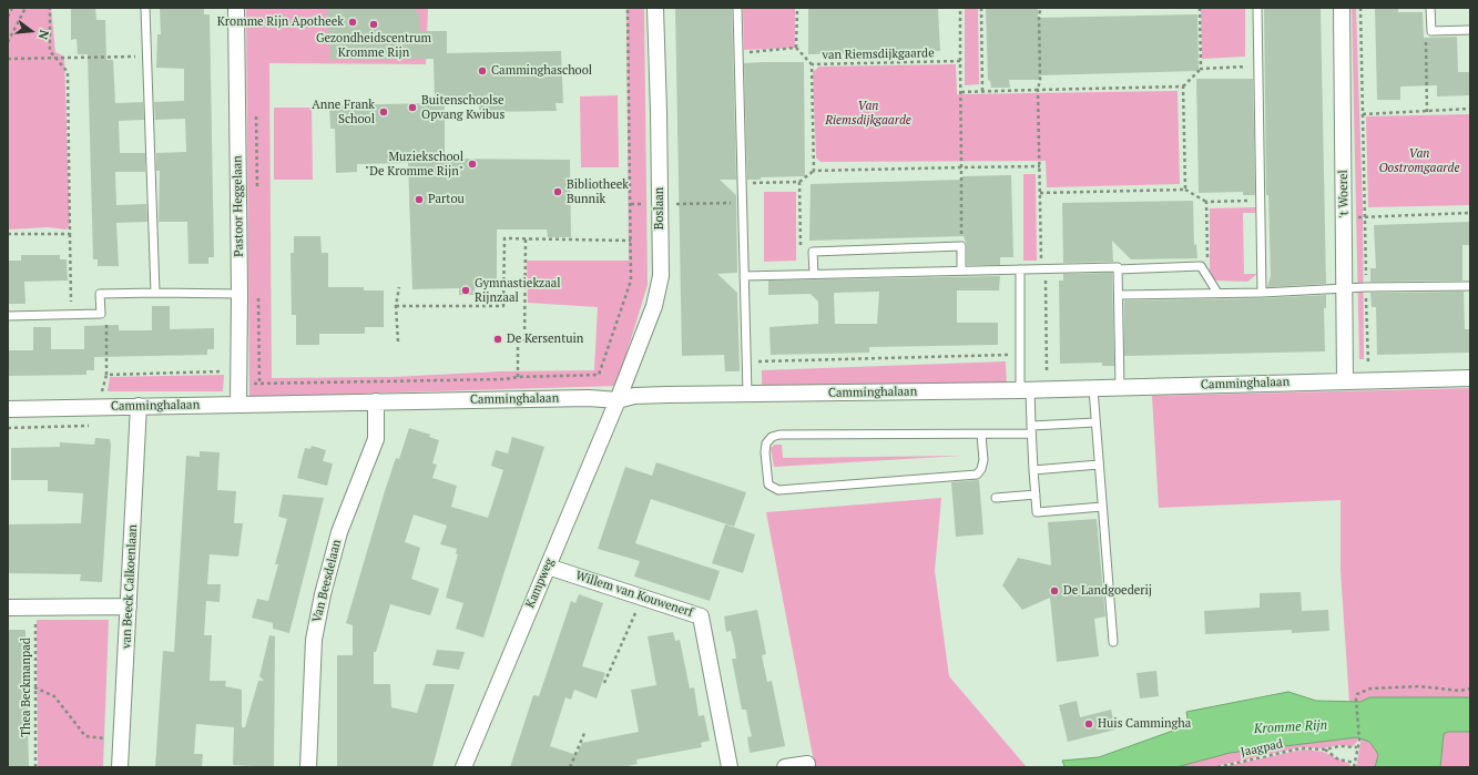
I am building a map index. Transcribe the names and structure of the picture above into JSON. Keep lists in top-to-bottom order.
{
  "streets": {
    "street": [
      "'t Woerel",
      "Pastoor Heggelaan",
      "Boslaan",
      "Camminghalaan",
      "Van Beesdelaan",
      "Kampweg",
      "van Beeck Calkoenlaan",
      "Willem van Kouwenerf"
    ],
    "path": ["van Riemsdijkgaarde", "Thea Beckmanpad", "Jaagpad"]
  },
  "crossings": [
    ["'t Woerel", "Camminghalaan"],
    ["Pastoor Heggelaan", "Camminghalaan"],
    ["Boslaan", "Camminghalaan"],
    ["Boslaan", "Kampweg"],
    ["Camminghalaan", "Van Beesdelaan"],
    ["Camminghalaan", "Kampweg"],
    ["Camminghalaan", "van Beeck Calkoenlaan"],
    ["Kampweg", "Willem van Kouwenerf"]
  ],
  "water": ["Kromme Rijn"],
  "parks": ["Van Riemsdijkgaarde", "Van Oostromgaarde"],
  "places": [
    "Kromme Rijn Apotheek",
    "Gezondheidscentrum Kromme Rijn",
    "Camminghaschool",
    "Buitenschoolse Opvang Kwibus",
    "Anne Frank School",
    "Muziekschool \"De Kromme Rijn\"",
    "Bibliotheek Bunnik",
    "Partou",
    "Gymnastiekzaal Rijnzaal",
    "De Kersentuin",
    "De Landgoederij",
    "Huis Cammingha"
  ],
  "north": "right"
}
